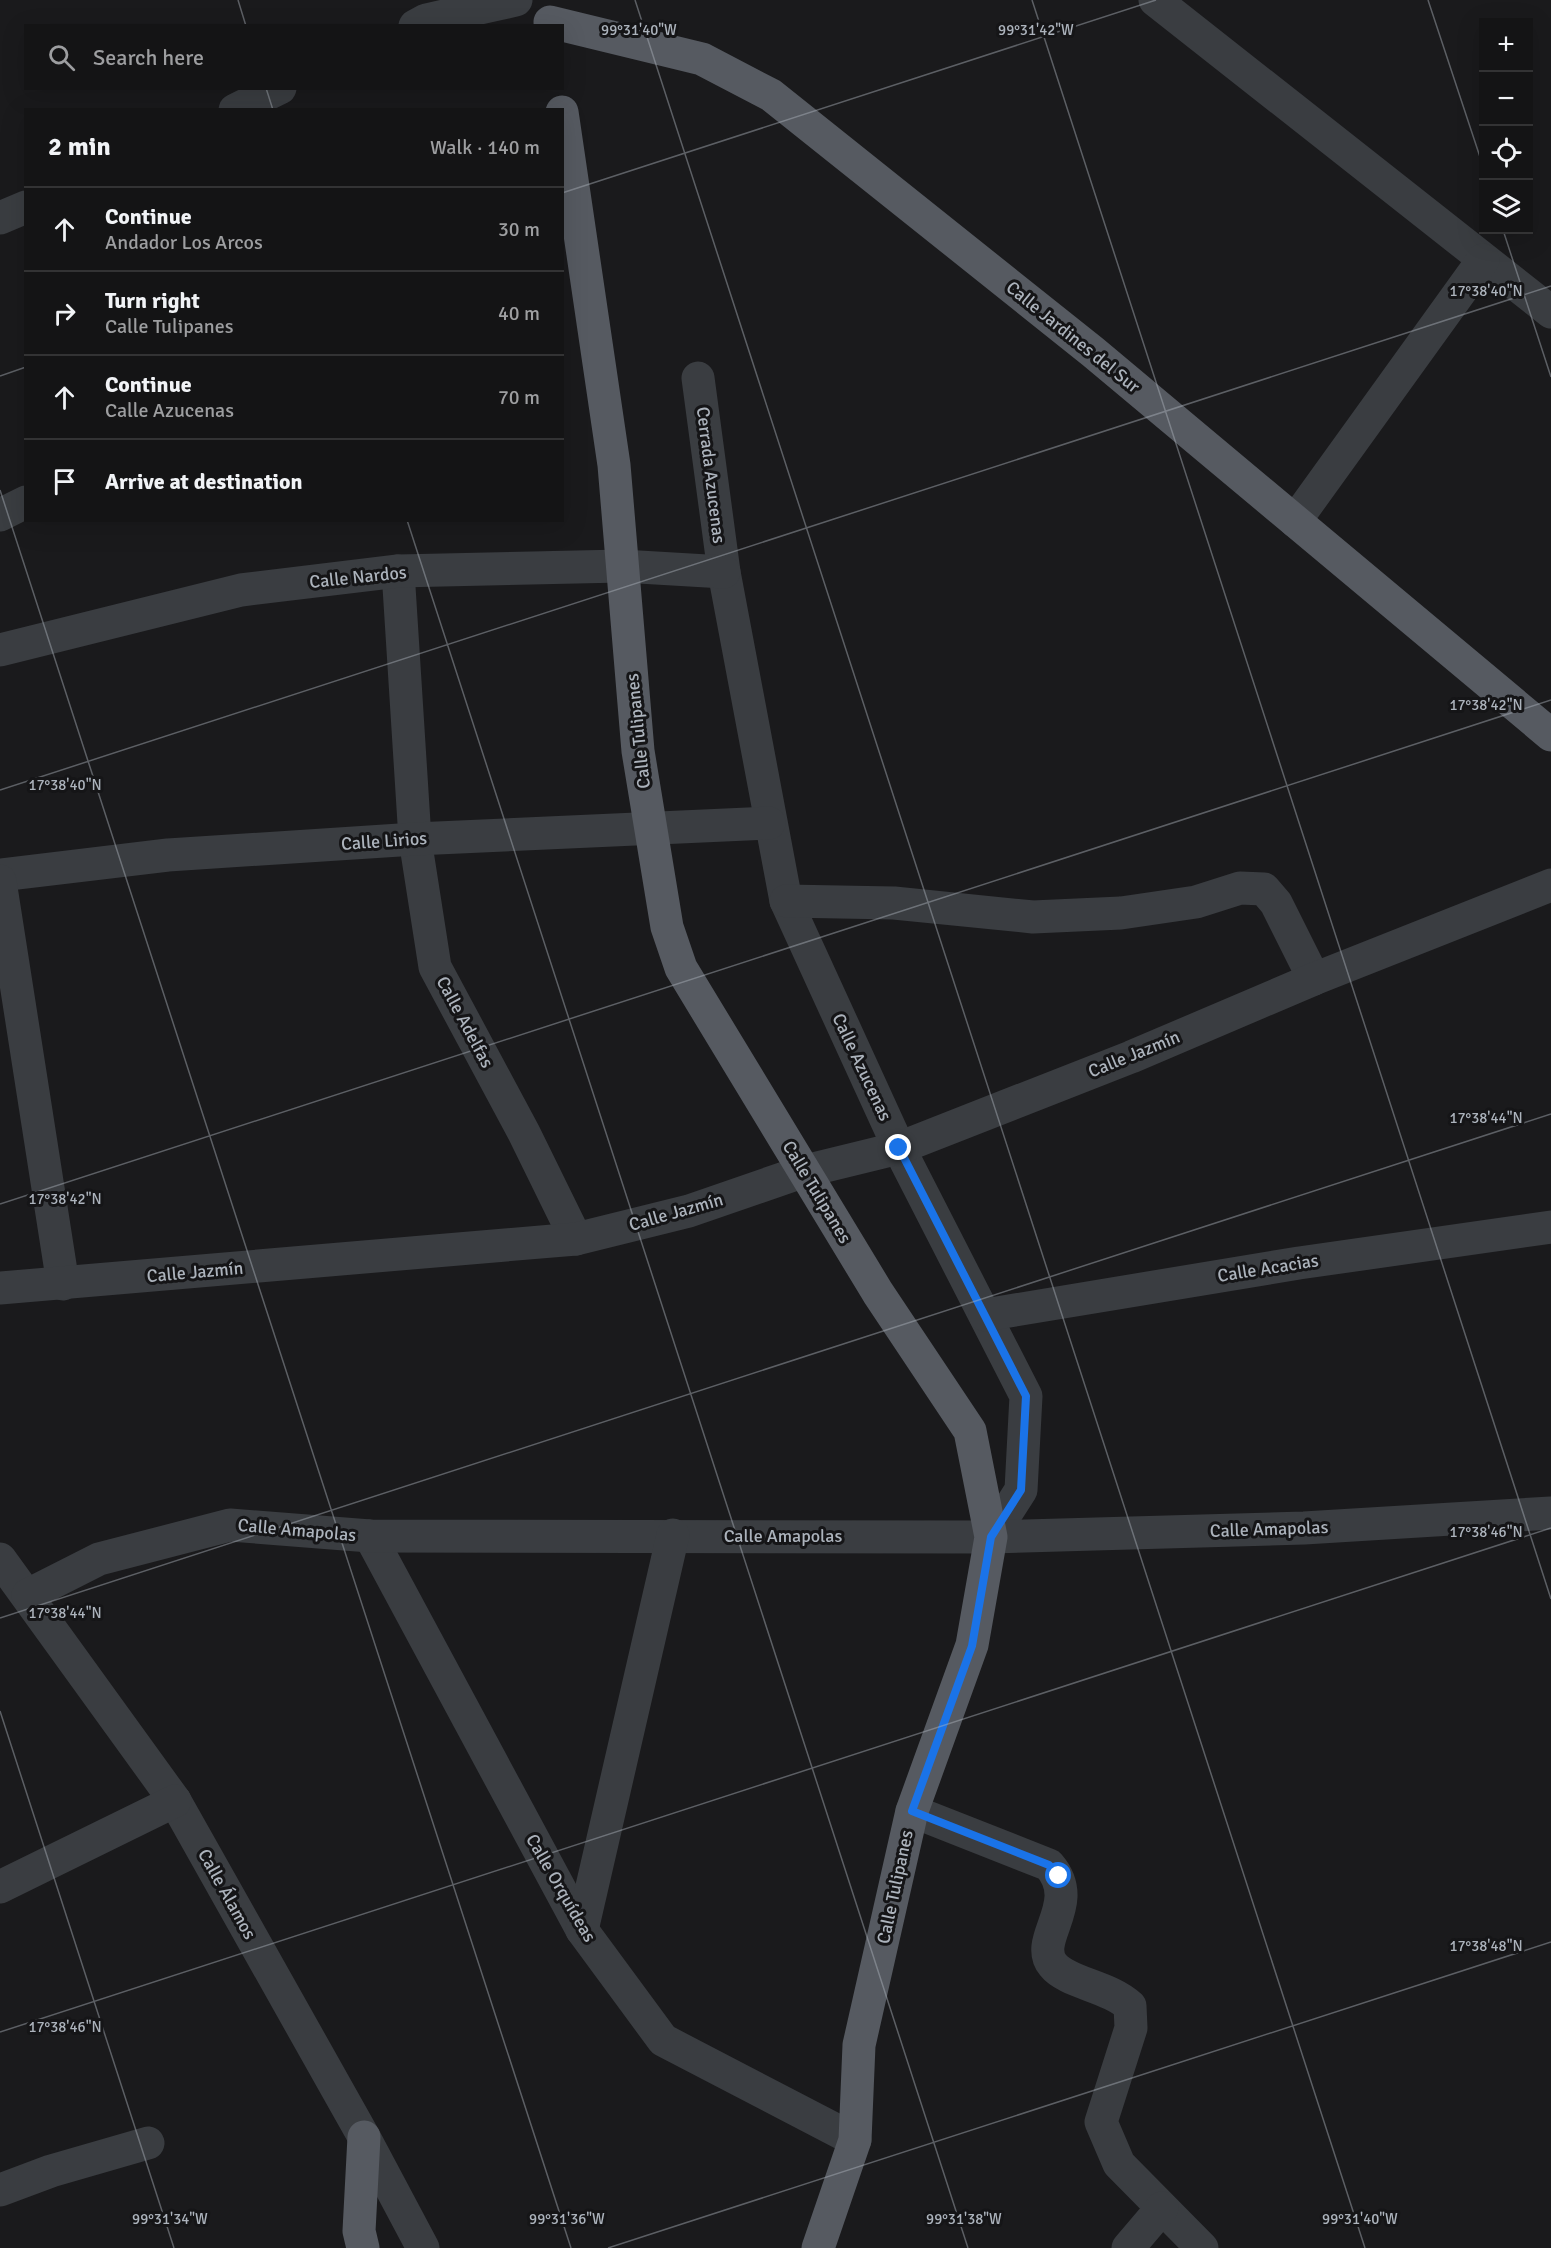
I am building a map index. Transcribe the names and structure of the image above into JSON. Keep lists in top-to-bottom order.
{
  "streets": {
    "main road": ["Calle Jardines del Sur", "Calle Tulipanes"],
    "street": [
      "Cerrada Azucenas",
      "Calle Nardos",
      "Calle Lirios",
      "Calle Adelfas",
      "Calle Jazmín",
      "Calle Azucenas",
      "Calle Acacias",
      "Calle Amapolas",
      "Calle Orquídeas",
      "Calle Álamos"
    ]
  },
  "crossings": [
    ["Cerrada Azucenas", "Calle Nardos"],
    ["Cerrada Azucenas", "Calle Azucenas"],
    ["Calle Nardos", "Calle Tulipanes"],
    ["Calle Nardos", "Calle Adelfas"],
    ["Calle Nardos", "Calle Azucenas"],
    ["Calle Tulipanes", "Calle Lirios"],
    ["Calle Tulipanes", "Calle Jazmín"],
    ["Calle Tulipanes", "Calle Azucenas"],
    ["Calle Tulipanes", "Calle Amapolas"],
    ["Calle Tulipanes", "Calle Orquídeas"],
    ["Calle Lirios", "Calle Adelfas"],
    ["Calle Lirios", "Calle Azucenas"],
    ["Calle Adelfas", "Calle Jazmín"],
    ["Calle Jazmín", "Calle Azucenas"],
    ["Calle Azucenas", "Calle Acacias"],
    ["Calle Azucenas", "Calle Amapolas"],
    ["Calle Amapolas", "Calle Orquídeas"],
    ["Calle Amapolas", "Calle Álamos"]
  ],
  "page": {
    "map_buttons": ["+", "−"],
    "search": "Search here",
    "heading": ["2 min", "Walk · 140 m"],
    "list": [
      ["Continue", "Andador Los Arcos", "30 m"],
      ["Turn right", "Calle Tulipanes", "40 m"],
      ["Continue", "Calle Azucenas", "70 m"],
      "Arrive at destination"
    ]
  },
  "coordinates": [
    "99°31'40\"W",
    "99°31'42\"W",
    "17°38'40\"N",
    "17°38'42\"N",
    "17°38'44\"N",
    "17°38'46\"N",
    "17°38'48\"N",
    "99°31'34\"W",
    "99°31'36\"W",
    "99°31'38\"W"
  ]
}
